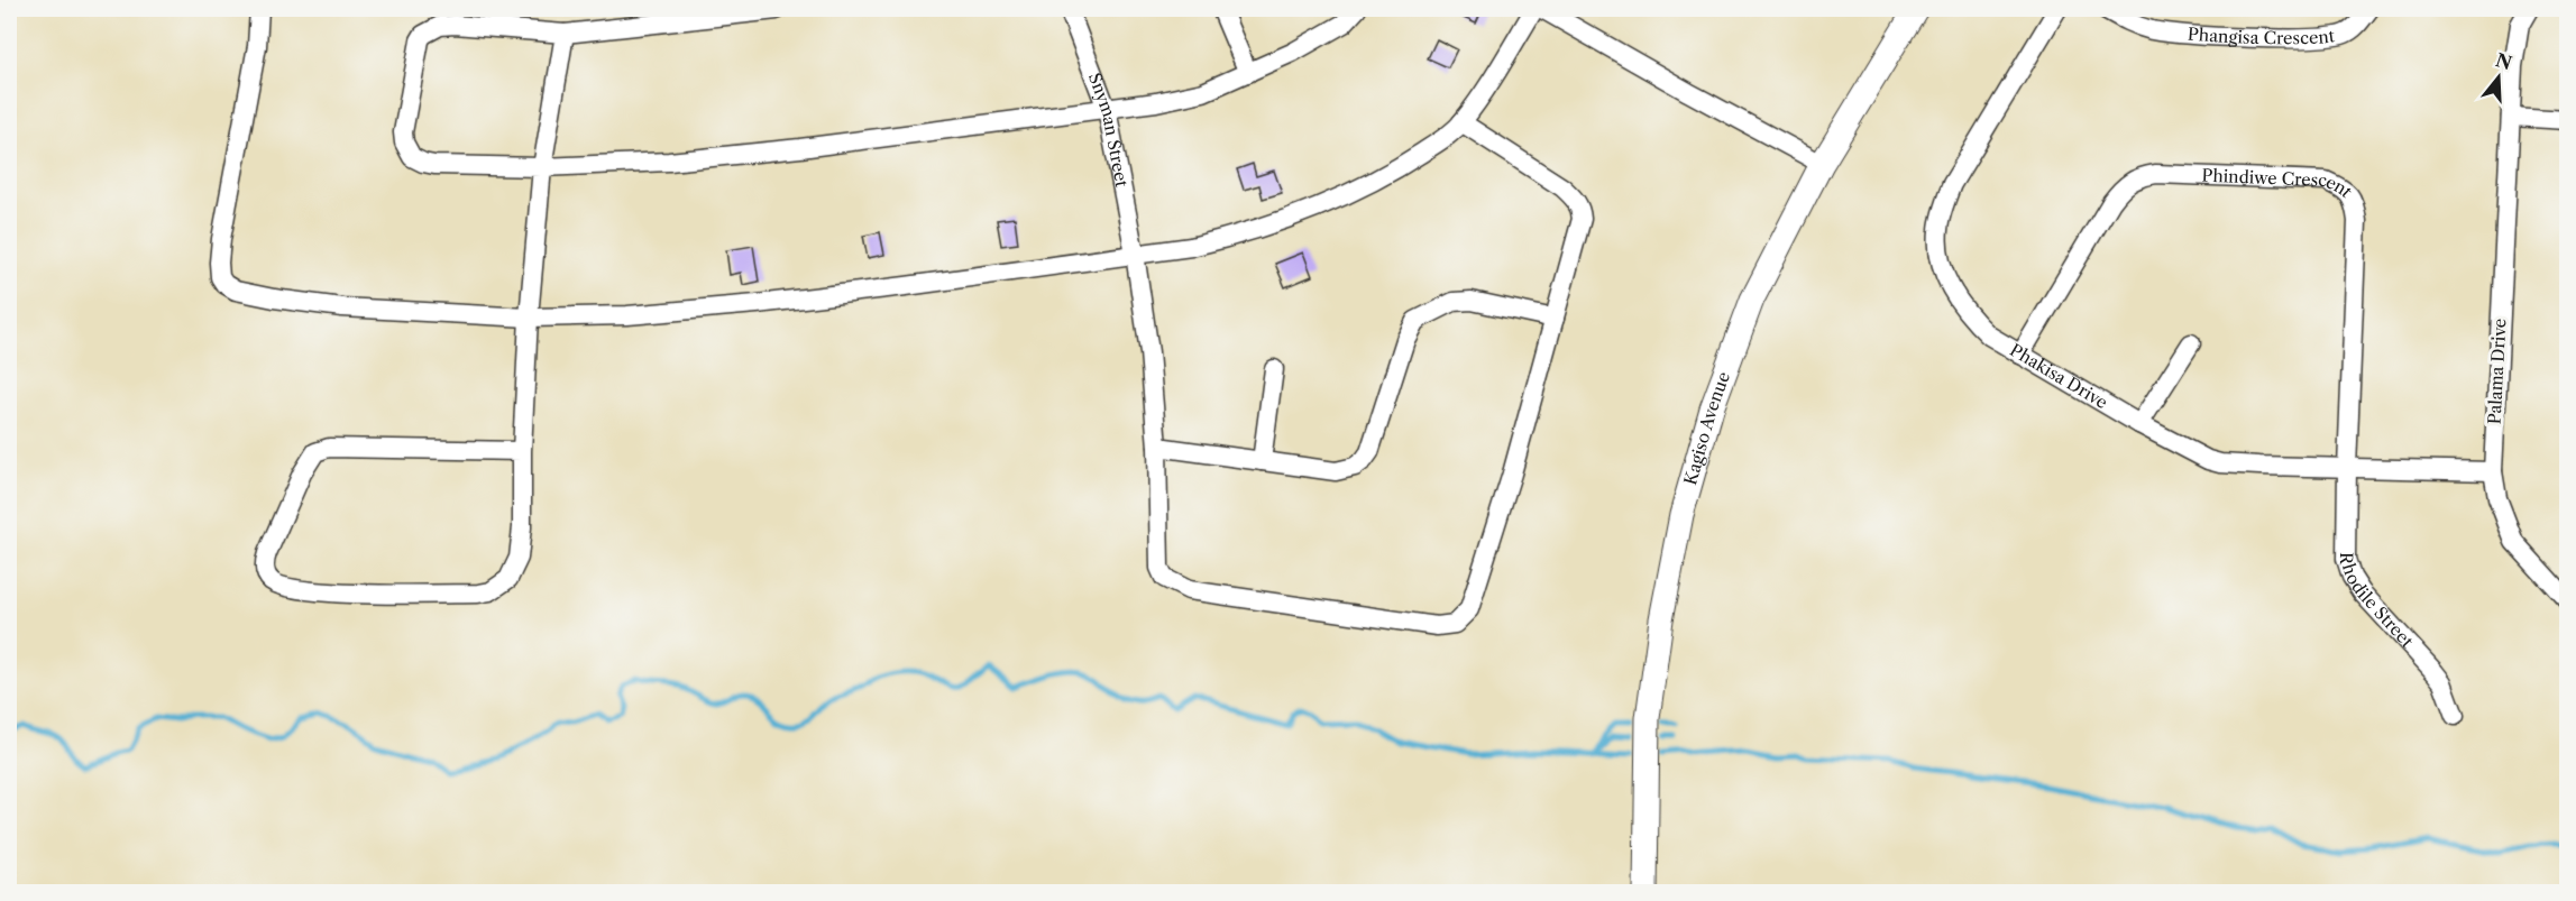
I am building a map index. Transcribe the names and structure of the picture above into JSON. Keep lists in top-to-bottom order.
{
  "streets": {
    "street": [
      "Phangisa Crescent",
      "Snyman Street",
      "Phindiwe Crescent",
      "Palama Drive",
      "Phakisa Drive",
      "Kagiso Avenue",
      "Rhodile Street"
    ]
  },
  "crossings": [
    ["Phindiwe Crescent", "Phakisa Drive"],
    ["Phindiwe Crescent", "Rhodile Street"],
    ["Palama Drive", "Phakisa Drive"],
    ["Phakisa Drive", "Rhodile Street"]
  ],
  "north": "top"
}
